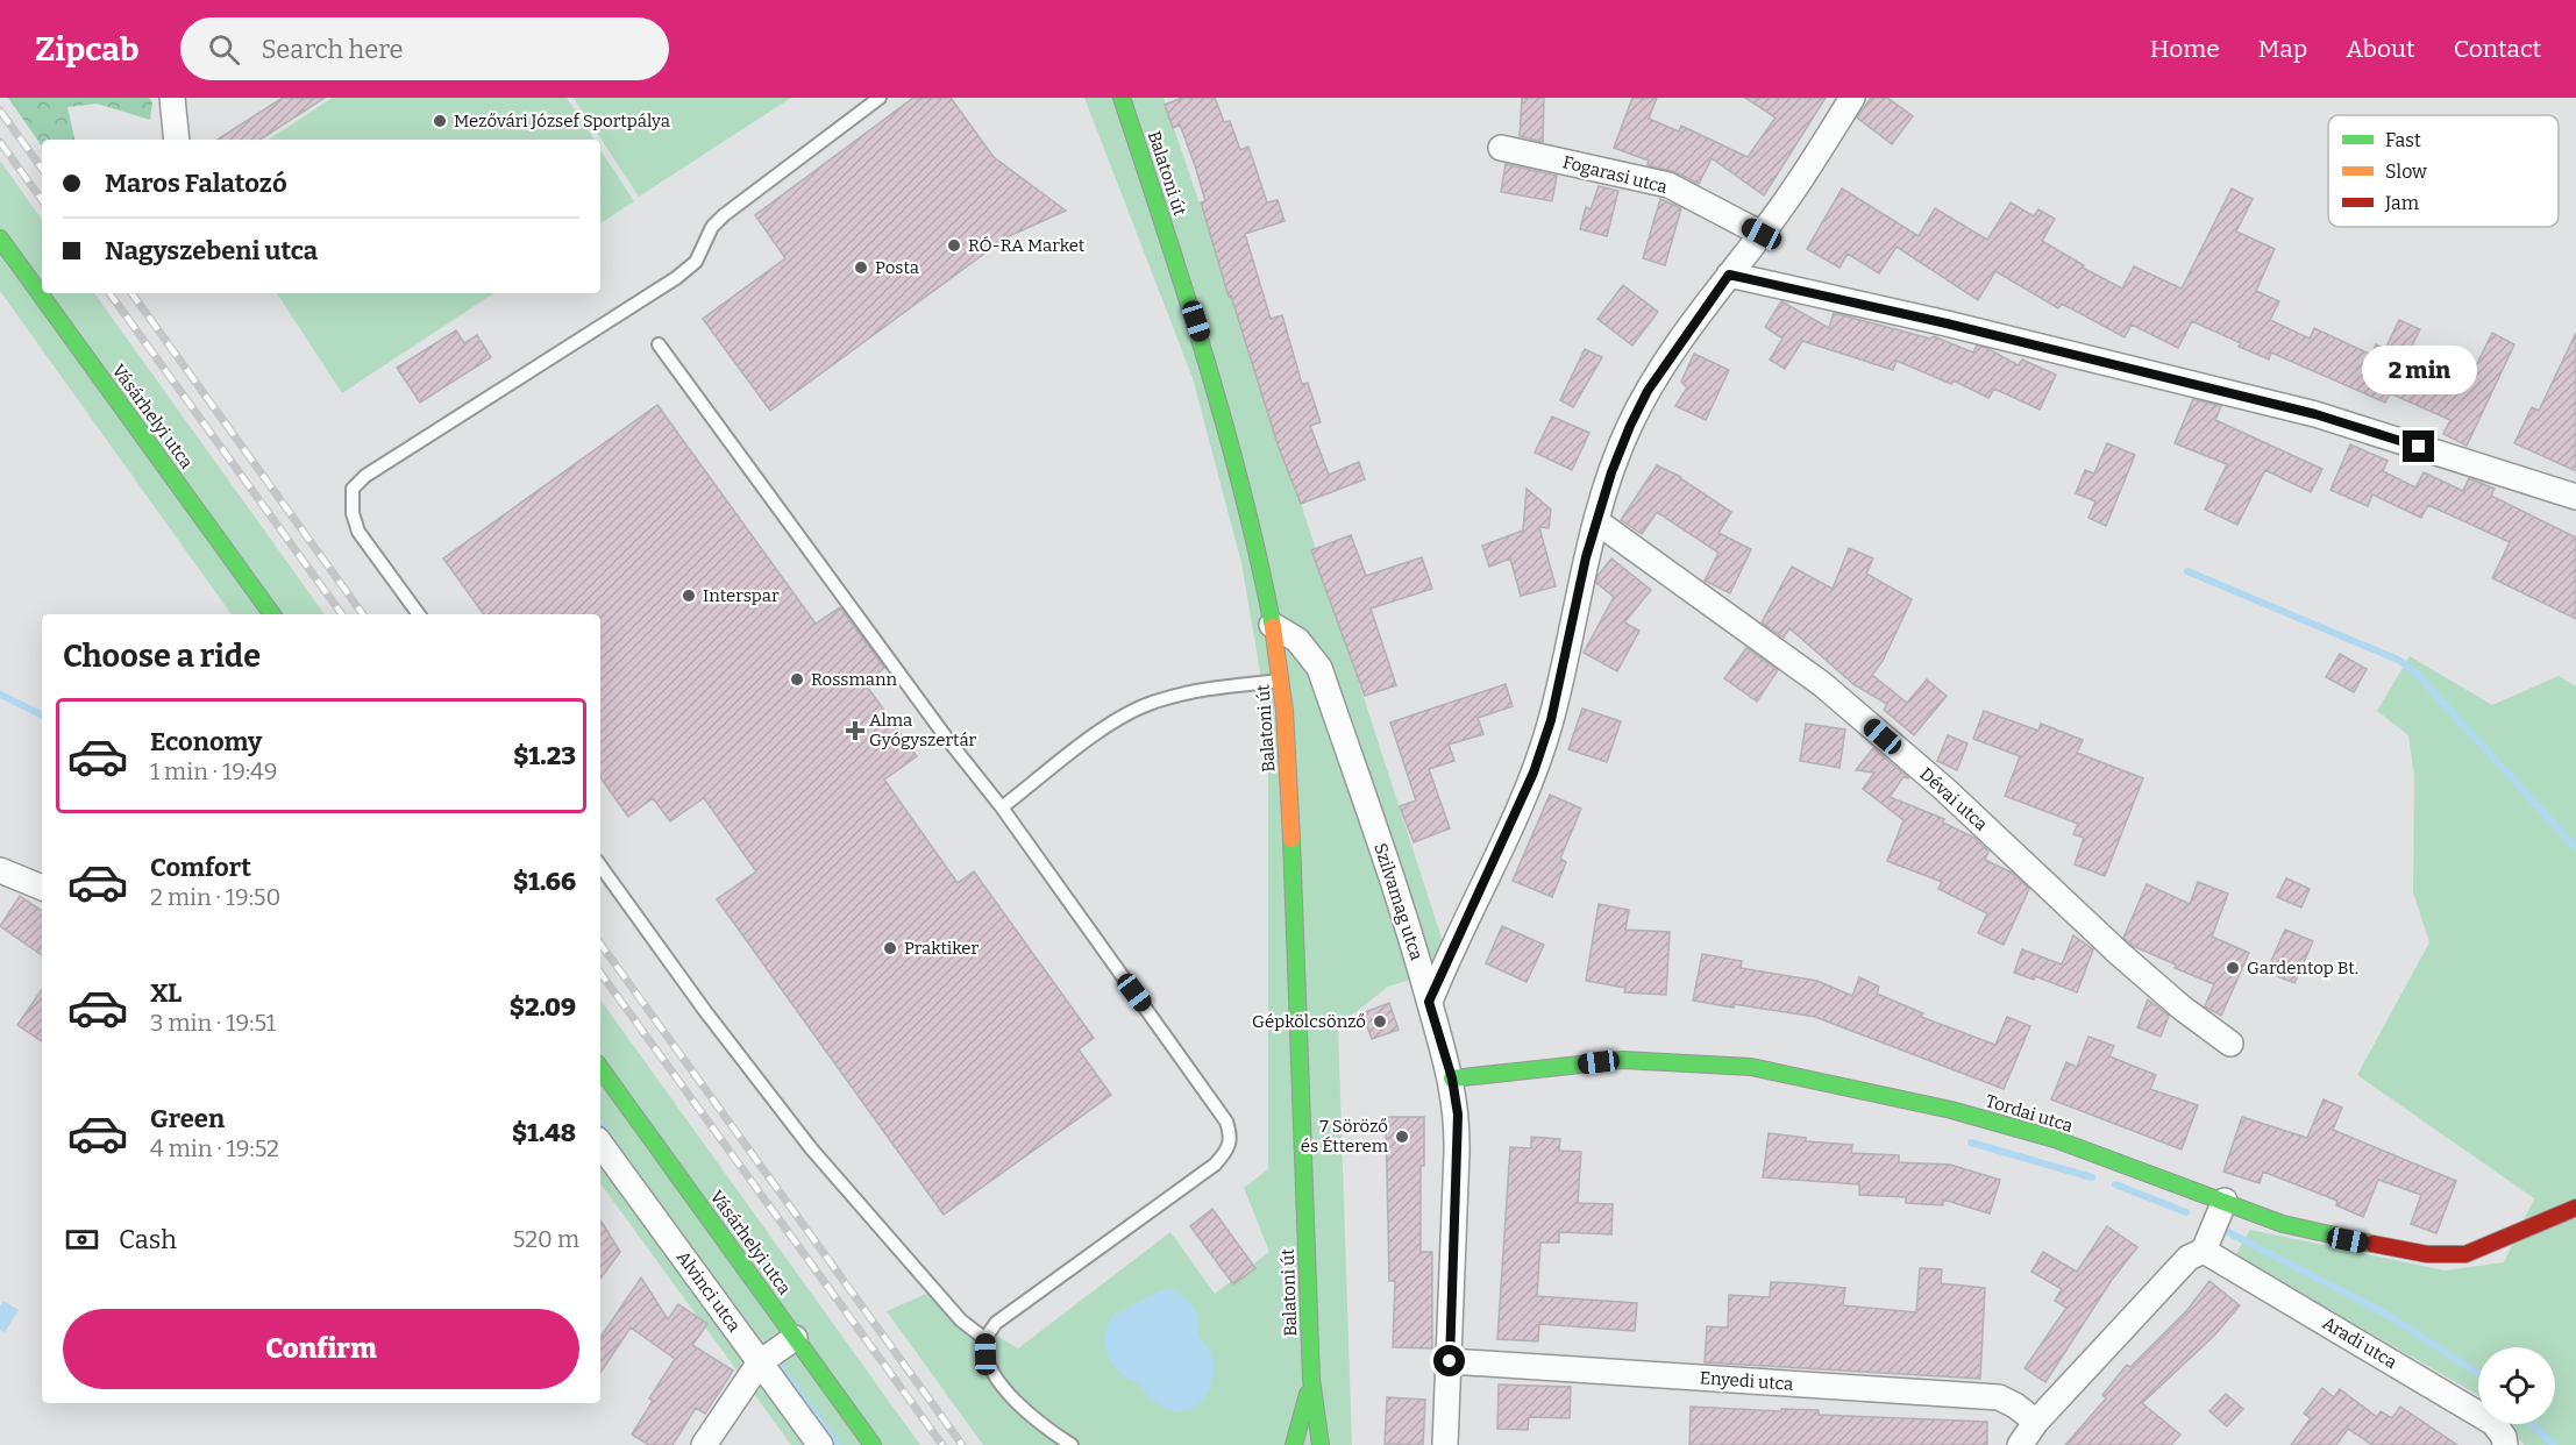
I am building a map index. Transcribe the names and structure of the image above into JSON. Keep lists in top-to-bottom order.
{
  "streets": {
    "street": [
      "Balatoni út",
      "Fogarasi utca",
      "Vásárhelyi utca",
      "Dévai utca",
      "Szilvamag utca",
      "Tordai utca",
      "Alvinci utca",
      "Aradi utca",
      "Enyedi utca"
    ]
  },
  "crossings": [
    ["Balatoni út", "Szilvamag utca"],
    ["Szilvamag utca", "Tordai utca"],
    ["Szilvamag utca", "Enyedi utca"]
  ],
  "places": {
    "other": [
      "Mezővári József Sportpálya",
      "RÓ-RA Market",
      "Posta",
      "Interspar",
      "Rossmann",
      "Praktiker",
      "Gardentop Bt.",
      "Gépkölcsönző",
      "7 Söröző és Étterem"
    ],
    "health": ["Alma Gyógyszertár"]
  },
  "legend": ["Fast", "Slow", "Jam"],
  "page": {
    "header": "Zipcab",
    "search": "Search here",
    "nav": [
      "Home",
      "Map",
      "About",
      "Contact"
    ],
    "banner": ["Maros Falatozó", "Nagyszebeni utca"],
    "bubble": "2 min",
    "heading": "Choose a ride",
    "list": [
      {
        "name": "Economy",
        "note": "1 min · 19:49",
        "value": "$1.23"
      },
      {
        "name": "Comfort",
        "note": "2 min · 19:50",
        "value": "$1.66"
      },
      {
        "name": "XL",
        "note": "3 min · 19:51",
        "value": "$2.09"
      },
      {
        "name": "Green",
        "note": "4 min · 19:52",
        "value": "$1.48"
      }
    ],
    "pay": ["Cash", "520 m"],
    "buttons": "Confirm"
  }
}
